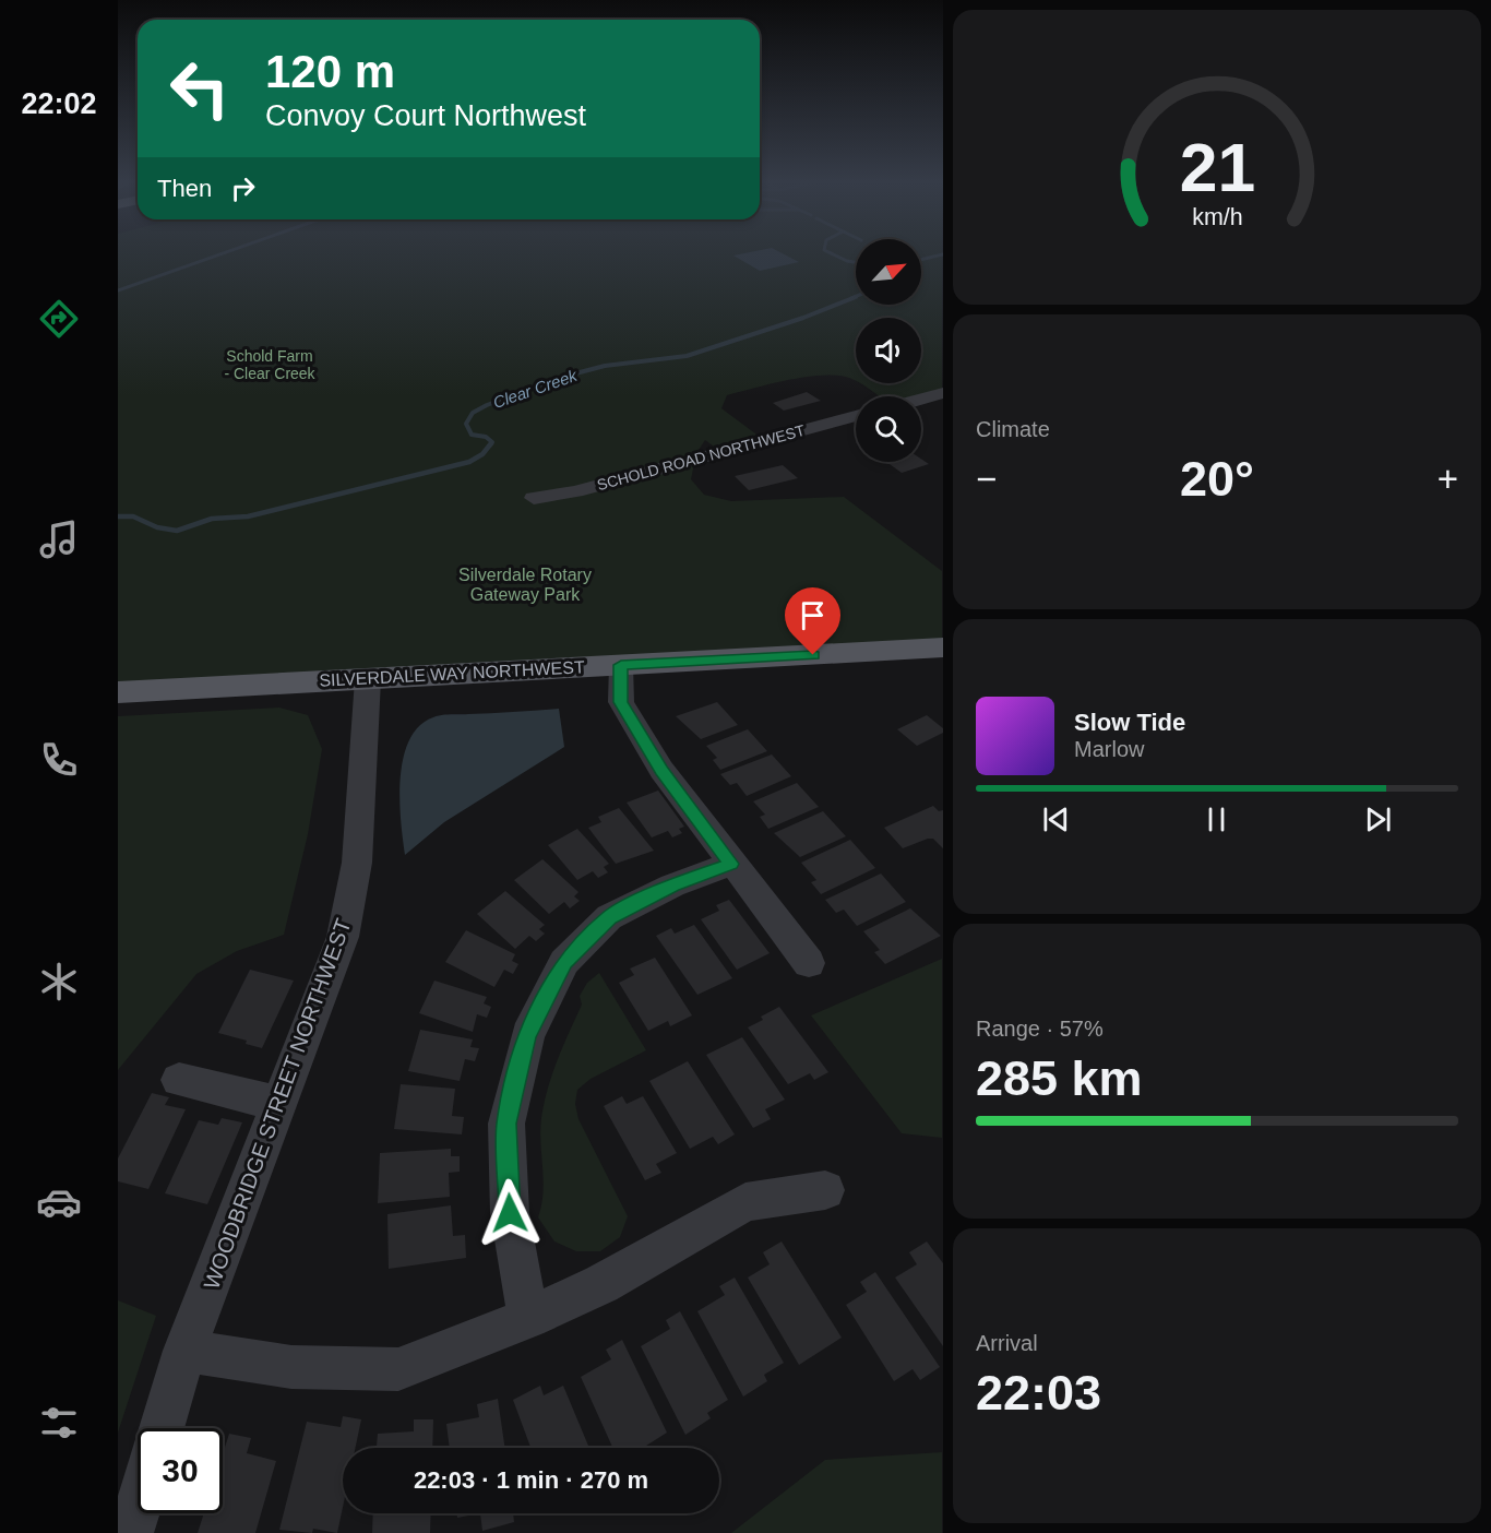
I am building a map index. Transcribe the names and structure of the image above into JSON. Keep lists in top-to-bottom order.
{
  "streets": {
    "main road": ["SILVERDALE WAY NORTHWEST"],
    "street": ["SCHOLD ROAD NORTHWEST", "WOODBRIDGE STREET NORTHWEST"]
  },
  "crossings": [
    ["SILVERDALE WAY NORTHWEST", "WOODBRIDGE STREET NORTHWEST"]
  ],
  "water": ["Clear Creek"],
  "parks": ["Schold Farm - Clear Creek", "Silverdale Rotary Gateway Park"],
  "north": "top right",
  "page": {
    "tabs": "22:02",
    "turn": ["120 m", "Convoy Court Northwest"],
    "then": "Then",
    "tile": [
      "Climate",
      ["Range · 57%", "285 km"],
      ["Arrival", "22:03"]
    ],
    "heat": ["−", "20°", "+"],
    "song": ["Slow Tide", "Marlow"],
    "limit": "30",
    "trip": "22:03 · 1 min · 270 m",
    "gauge": ["21", "km/h"]
  }
}
